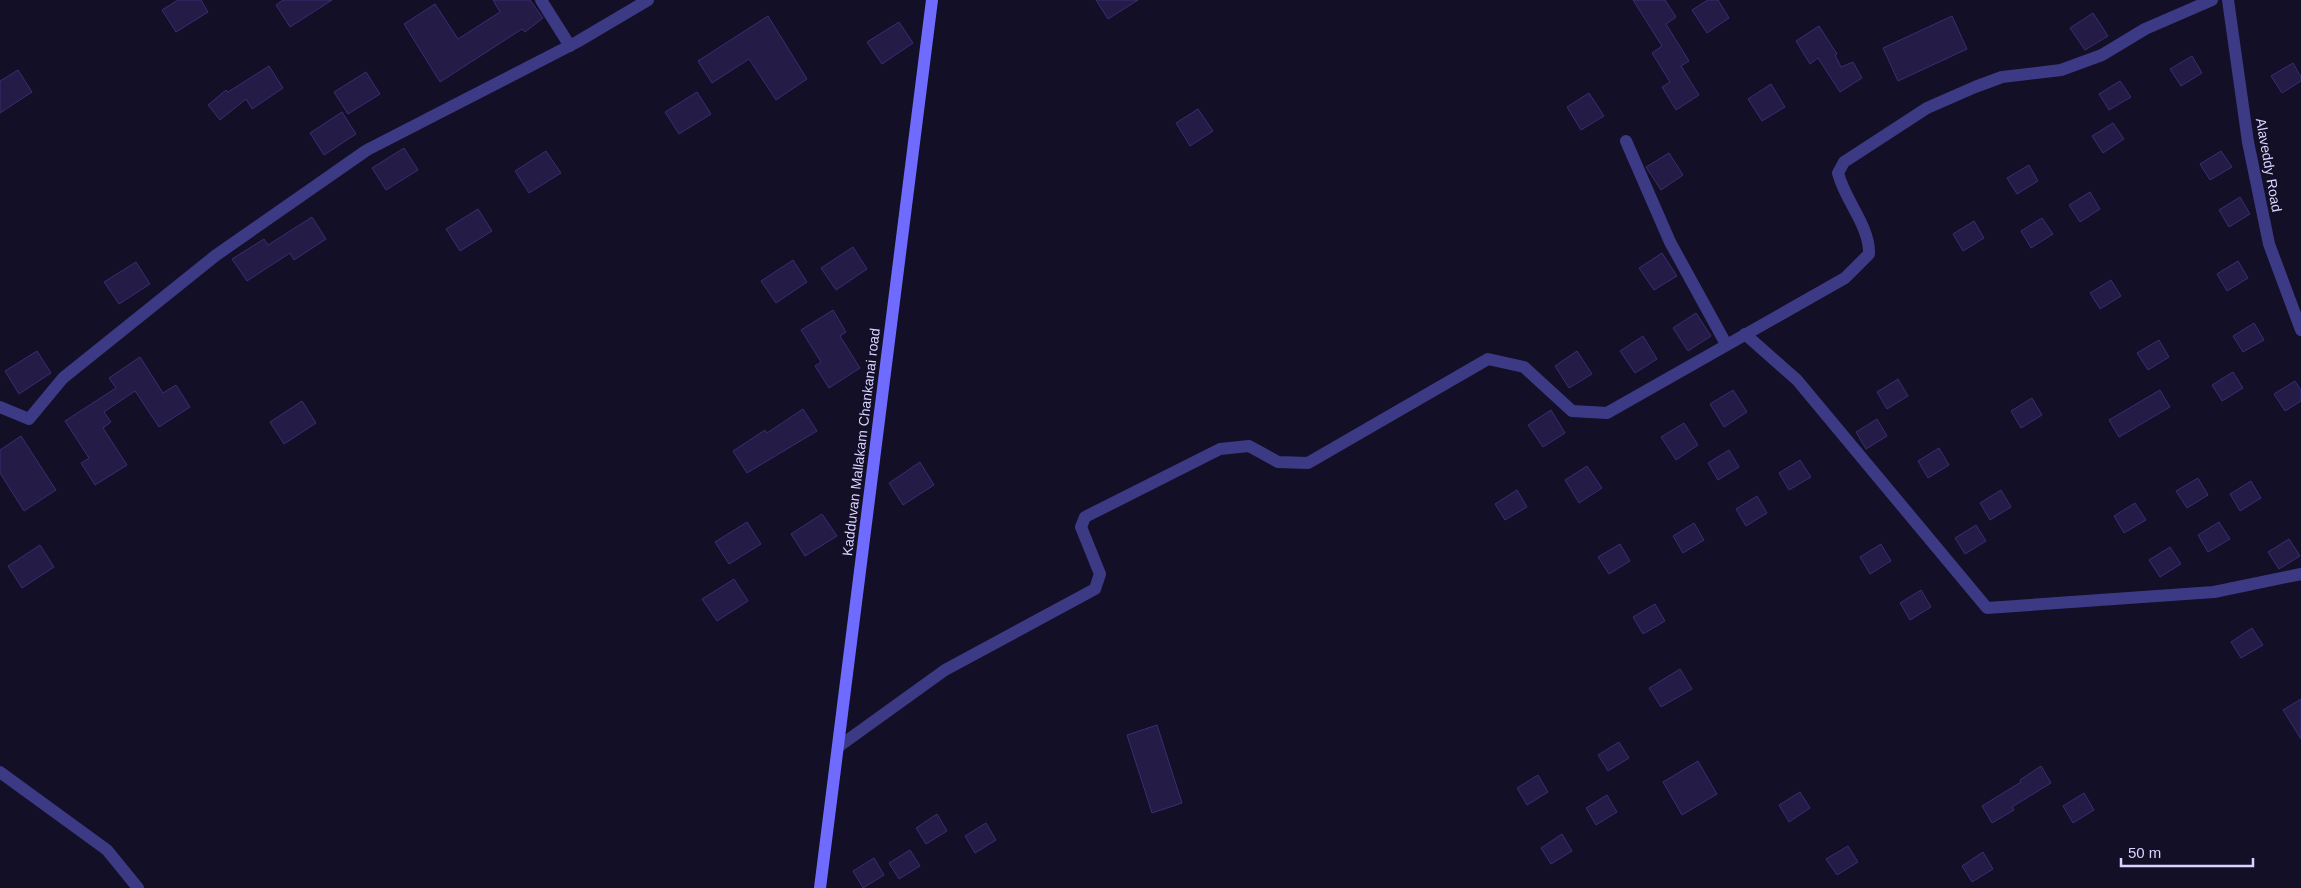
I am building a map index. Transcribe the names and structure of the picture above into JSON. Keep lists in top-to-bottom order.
{
  "streets": {
    "main road": ["Kadduvan Mallakam Chankanai road"],
    "street": ["Alaveddy Road"]
  },
  "scale_bar": "50 m"
}
